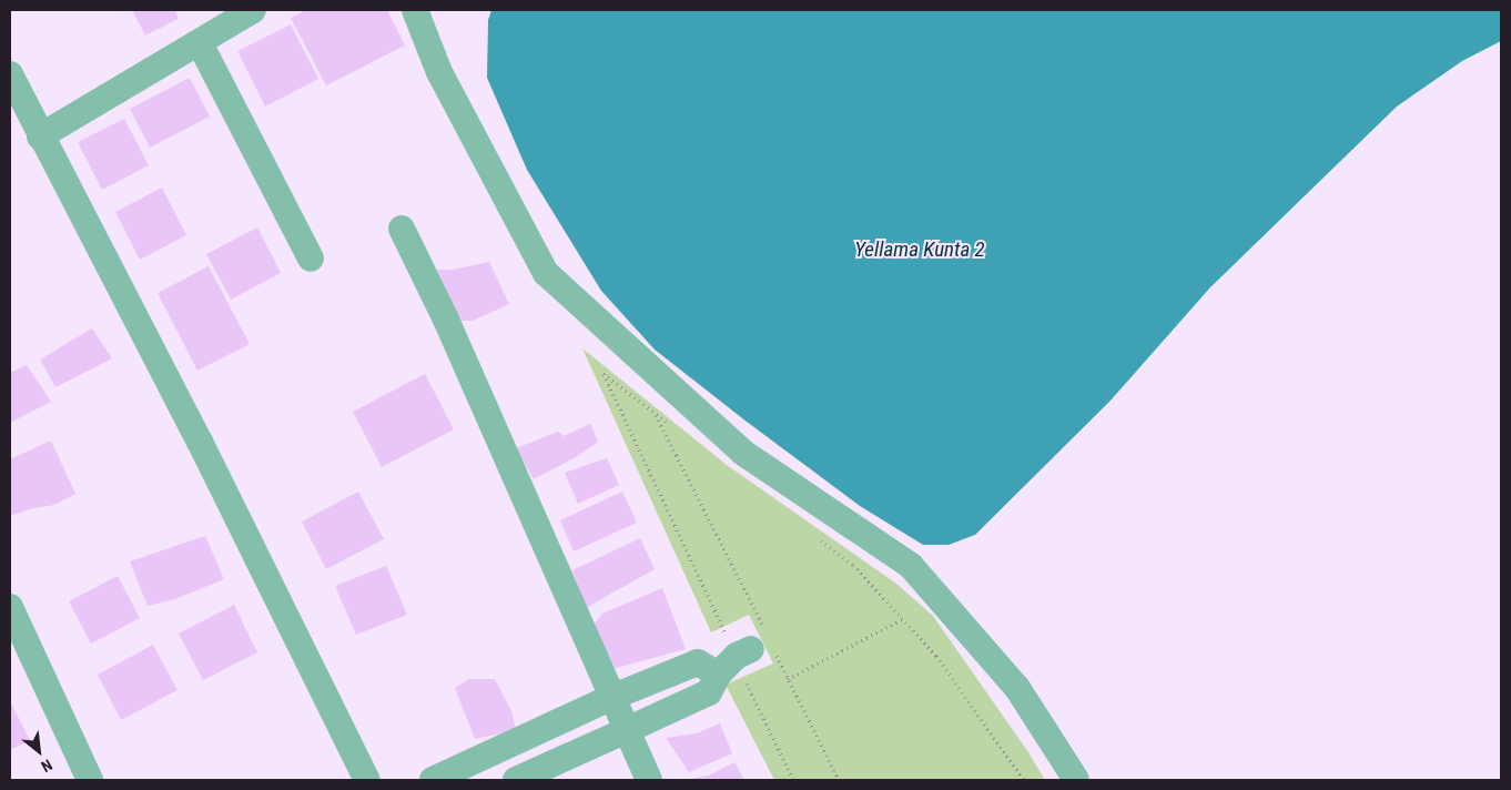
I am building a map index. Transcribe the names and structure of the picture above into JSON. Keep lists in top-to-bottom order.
{
  "water": ["Yellama Kunta 2"],
  "north": "bottom right"
}
